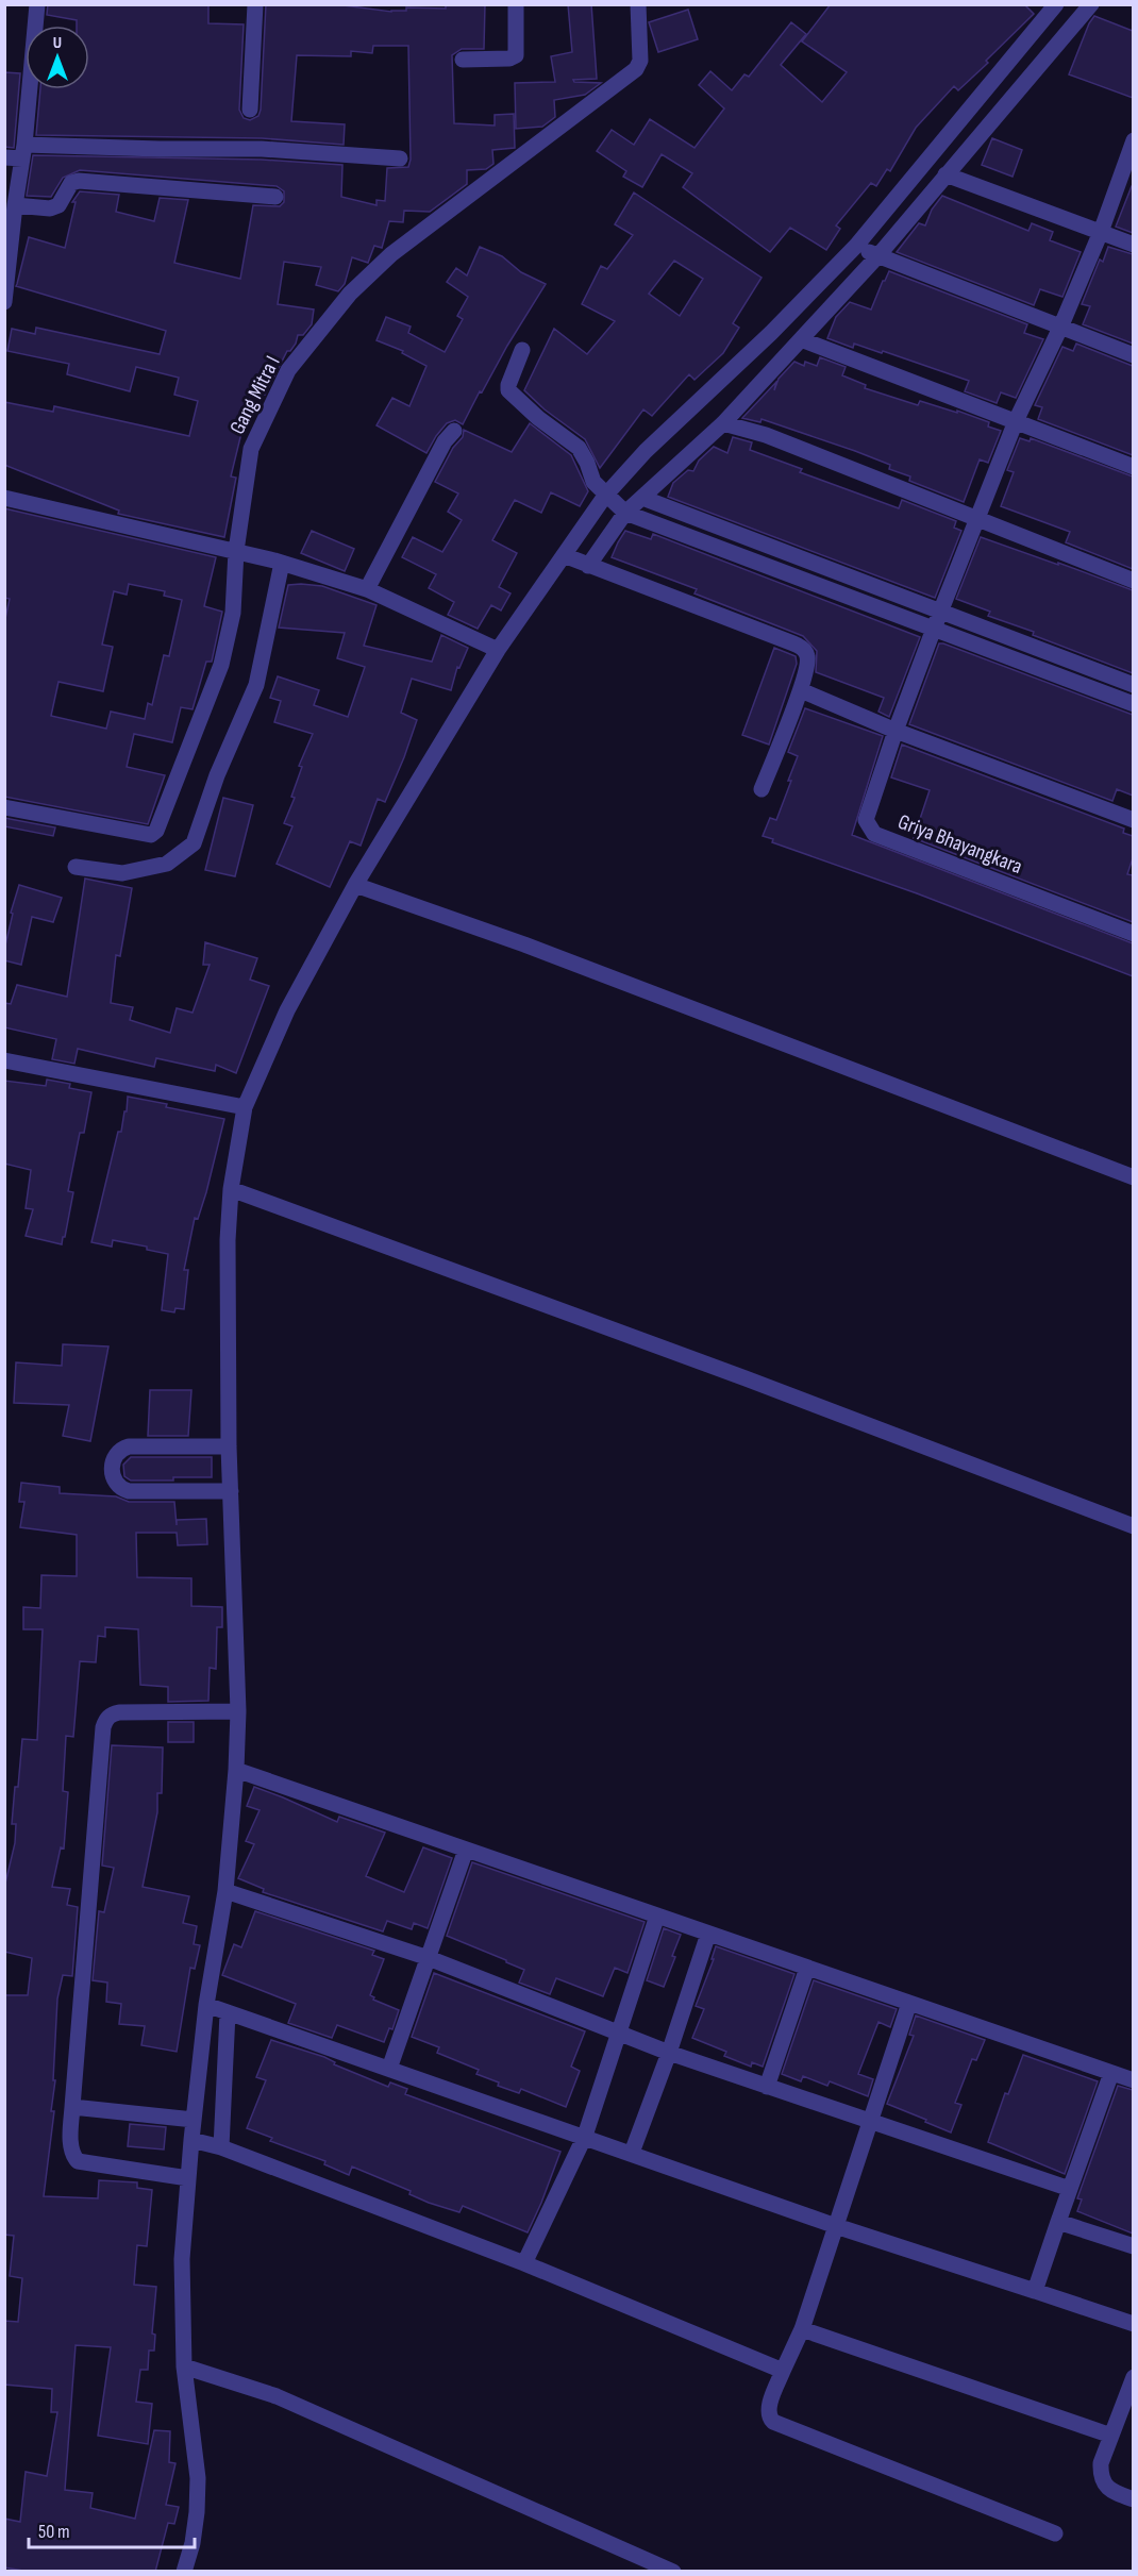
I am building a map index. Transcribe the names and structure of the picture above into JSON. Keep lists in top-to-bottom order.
{
  "streets": {
    "street": ["Gang Mitra I", "Griya Bhayangkara"]
  },
  "scale_bar": "50 m",
  "north": "top"
}
